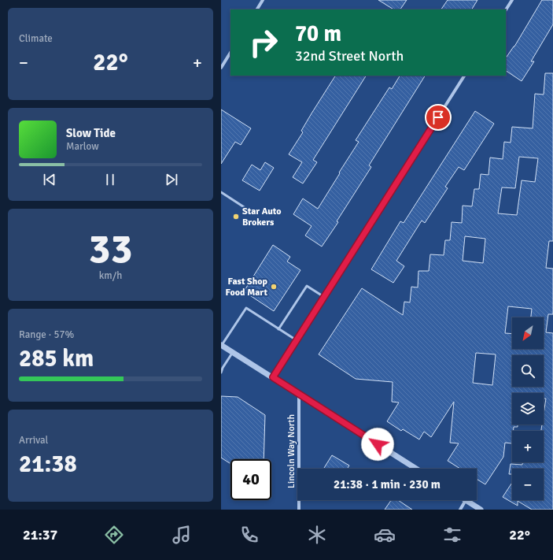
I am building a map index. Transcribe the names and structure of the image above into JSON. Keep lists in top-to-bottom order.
{
  "streets": {
    "street": ["Lincoln Way North"]
  },
  "places": ["Star Auto Brokers", "Fast Shop Food Mart"],
  "north": "bottom left",
  "page": {
    "tile": [
      "Climate",
      ["33", "km/h"],
      ["Range · 57%", "285 km"],
      ["Arrival", "21:38"]
    ],
    "turn": ["70 m", "32nd Street North"],
    "heat": ["−", "22°", "+"],
    "song": ["Slow Tide", "Marlow"],
    "map_buttons": ["+", "−"],
    "limit": "40",
    "trip": "21:38 · 1 min · 230 m",
    "tabs": ["21:37", "22°"]
  }
}
